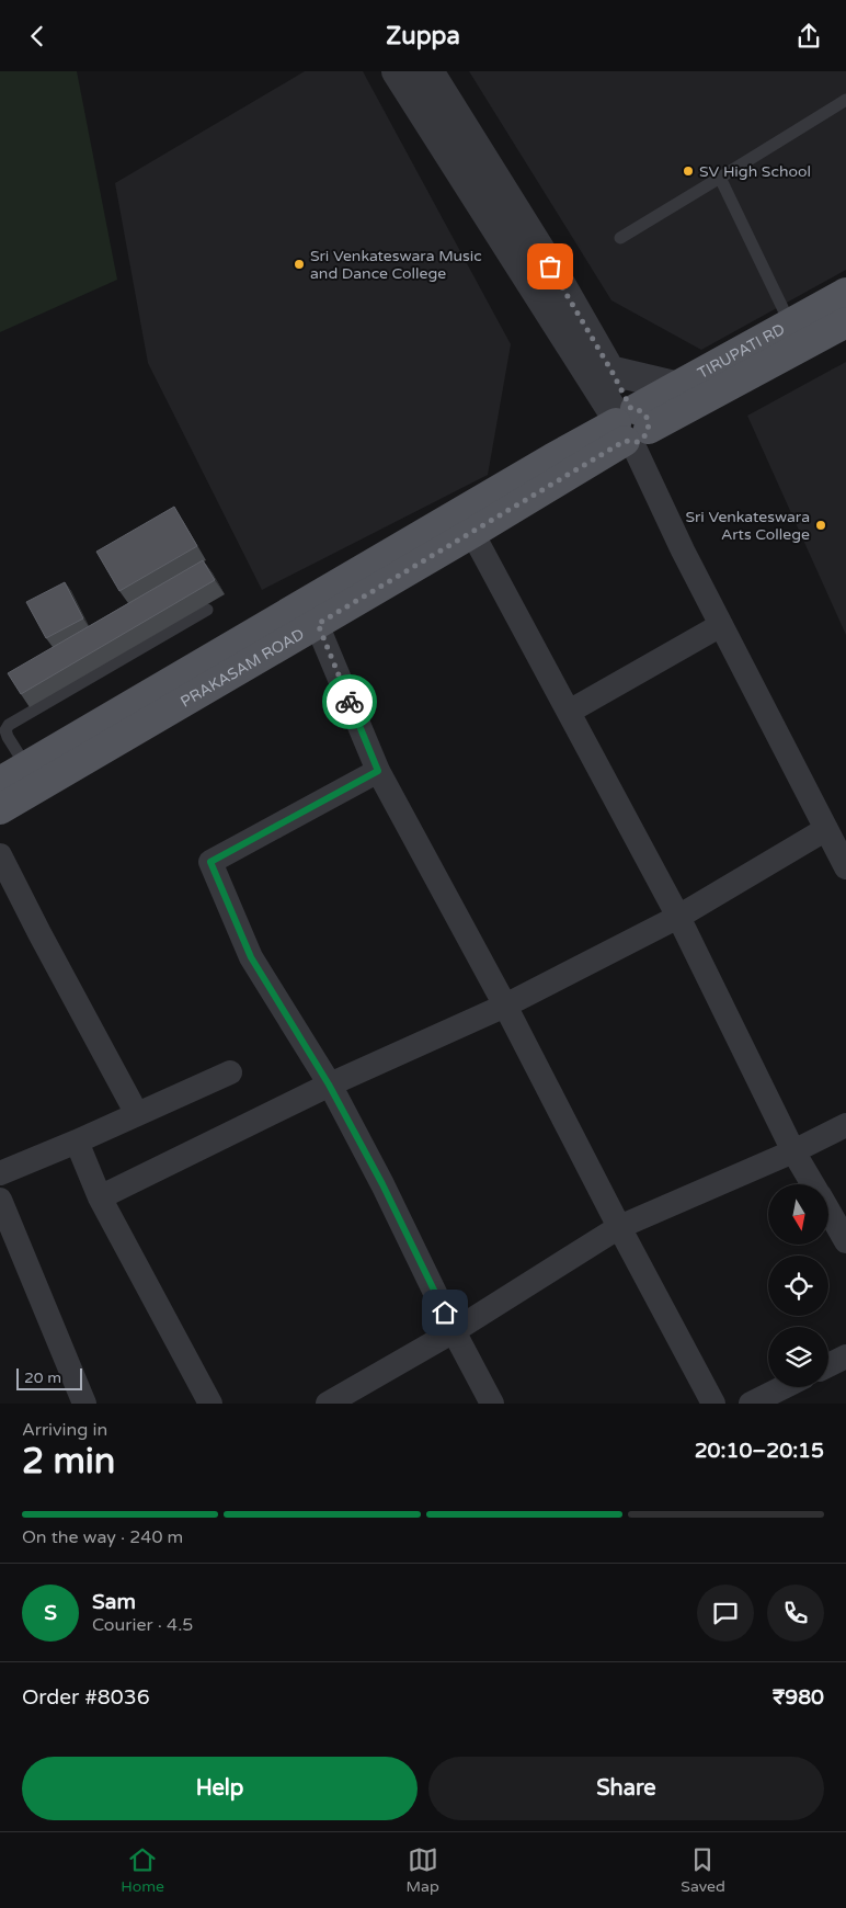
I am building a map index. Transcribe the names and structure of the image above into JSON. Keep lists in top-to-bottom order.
{
  "streets": {
    "main road": ["TIRUPATI RD", "PRAKASAM ROAD"]
  },
  "crossings": [
    ["TIRUPATI RD", "PRAKASAM ROAD"]
  ],
  "places": ["SV High School", "Sri Venkateswara Music and Dance College", "Sri Venkateswara Arts College"],
  "scale_bar": "20 m",
  "north": "bottom",
  "page": {
    "header": "Zuppa",
    "scale": "20 m",
    "heading": ["2 min", "Arriving in", "20:10–20:15"],
    "panel": [
      "Sam",
      "Courier · 4.5",
      "Order #8036",
      "₹980"
    ],
    "bar": "On the way · 240 m",
    "round": "S",
    "buttons": ["Help", "Share"],
    "tabs": ["Home", "Map", "Saved"]
  }
}
